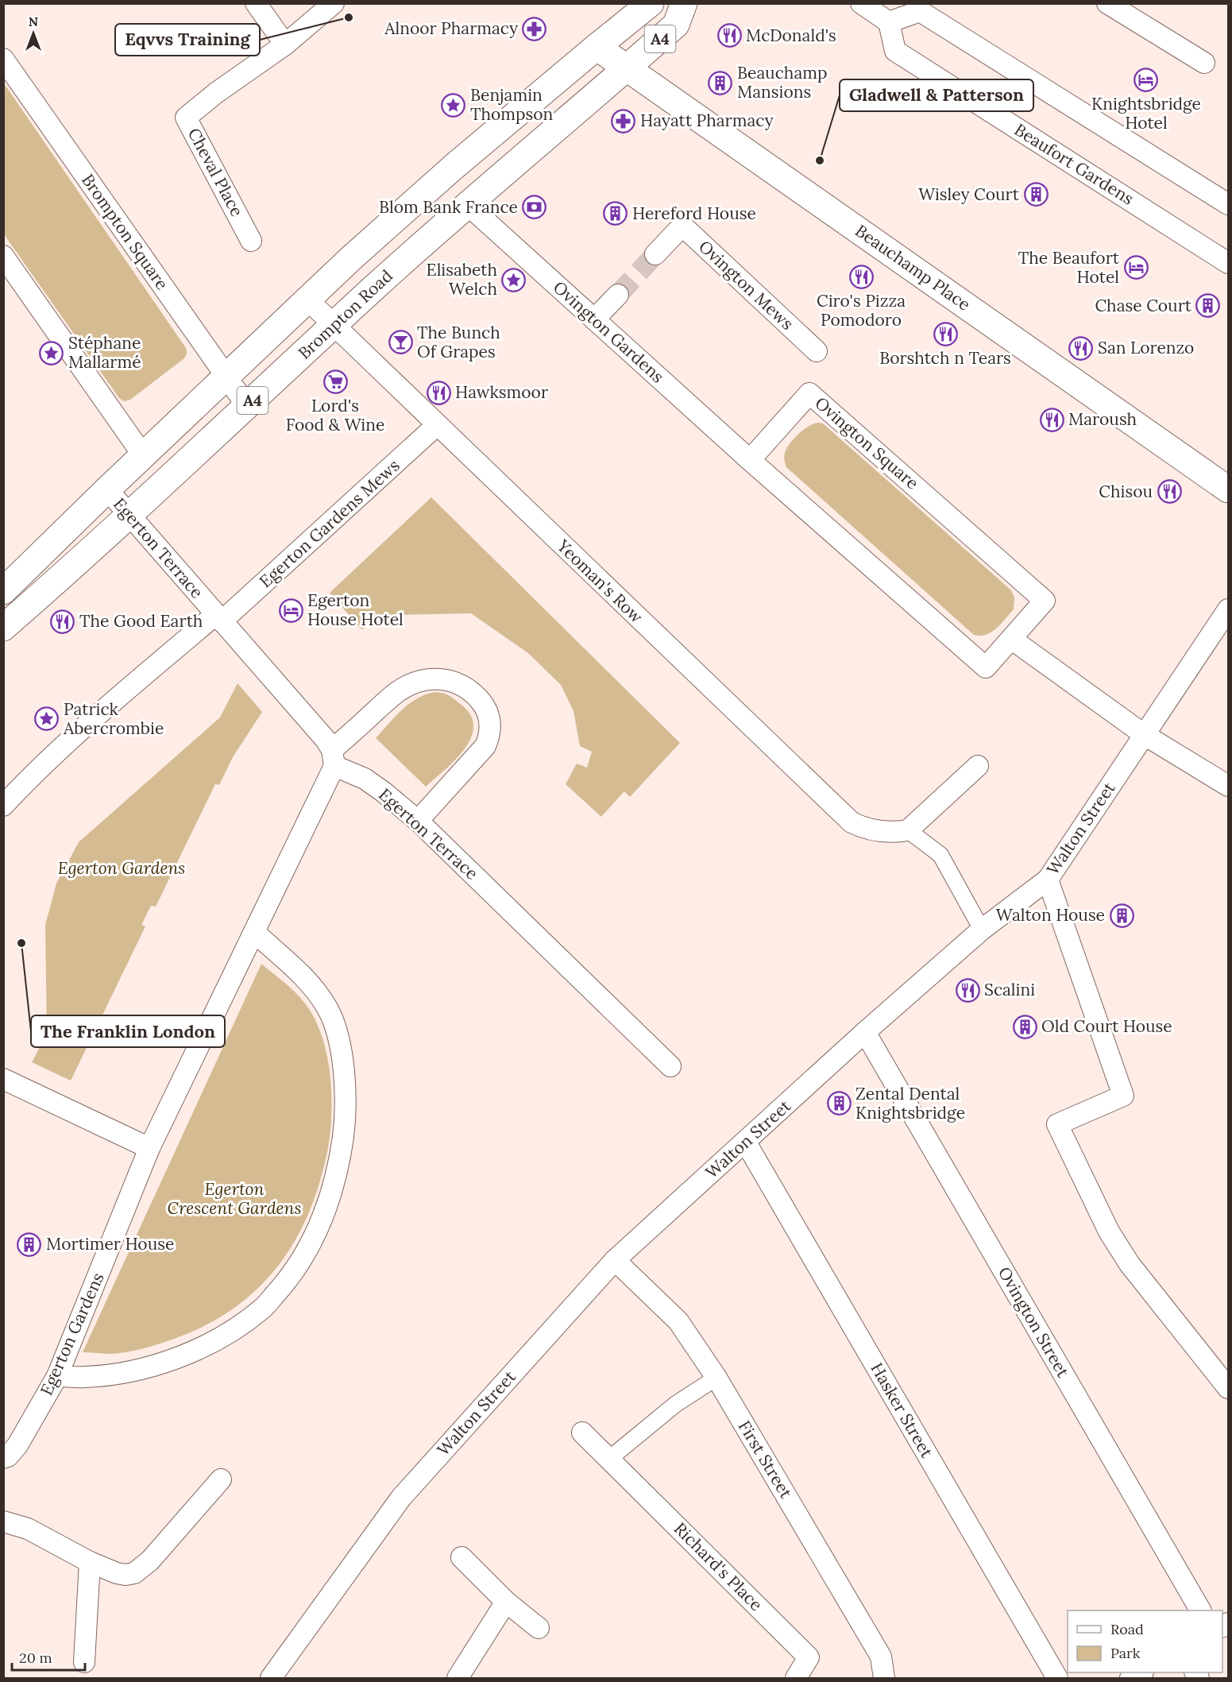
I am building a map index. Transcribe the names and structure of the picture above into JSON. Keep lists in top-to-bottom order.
{
  "streets": {
    "main road": ["A4", "Beauchamp Place", "Brompton Road"],
    "street": [
      "Beaufort Gardens",
      "Cheval Place",
      "Brompton Square",
      "Ovington Mews",
      "Ovington Gardens",
      "Ovington Square",
      "Egerton Gardens Mews",
      "Egerton Terrace",
      "Yeoman's Row",
      "Walton Street",
      "Ovington Street",
      "Egerton Gardens",
      "Hasker Street",
      "First Street",
      "Richard's Place"
    ]
  },
  "crossings": [
    ["A4", "Brompton Square"],
    ["A4", "Beauchamp Place"],
    ["A4", "Egerton Terrace"],
    ["A4", "Yeoman's Row"],
    ["Brompton Square", "Brompton Road"],
    ["Beauchamp Place", "Brompton Road"],
    ["Brompton Road", "Ovington Gardens"],
    ["Brompton Road", "Egerton Terrace"],
    ["Brompton Road", "Yeoman's Row"],
    ["Ovington Gardens", "Ovington Square"],
    ["Egerton Gardens Mews", "Egerton Terrace"],
    ["Egerton Gardens Mews", "Yeoman's Row"],
    ["Egerton Terrace", "Egerton Gardens"],
    ["Walton Street", "Ovington Street"],
    ["Walton Street", "Hasker Street"],
    ["Walton Street", "First Street"]
  ],
  "parks": ["Egerton Gardens", "Egerton Crescent Gardens"],
  "places": {
    "other": ["Eqvvs Training", "Gladwell & Patterson", "The Franklin London"],
    "pharmacy": ["Alnoor Pharmacy", "Hayatt Pharmacy"],
    "restaurant": [
      "McDonald's",
      "Ciro's Pizza Pomodoro",
      "Borshtch n Tears",
      "San Lorenzo",
      "Hawksmoor",
      "Maroush",
      "Chisou",
      "The Good Earth",
      "Scalini"
    ],
    "hotel": ["Knightsbridge Hotel", "The Beaufort Hotel", "Egerton House Hotel"],
    "building": [
      "Beauchamp Mansions",
      "Wisley Court",
      "Hereford House",
      "Chase Court",
      "Walton House",
      "Old Court House",
      "Zental Dental Knightsbridge",
      "Mortimer House"
    ],
    "place": [
      "Benjamin Thompson",
      "Elisabeth Welch",
      "Stéphane Mallarmé",
      "Patrick Abercrombie"
    ],
    "bank": ["Blom Bank France"],
    "bar": ["The Bunch Of Grapes"],
    "supermarket": ["Lord's Food & Wine"]
  },
  "legend": ["Road", "Park"],
  "scale_bar": "20 m",
  "north": "top"
}
